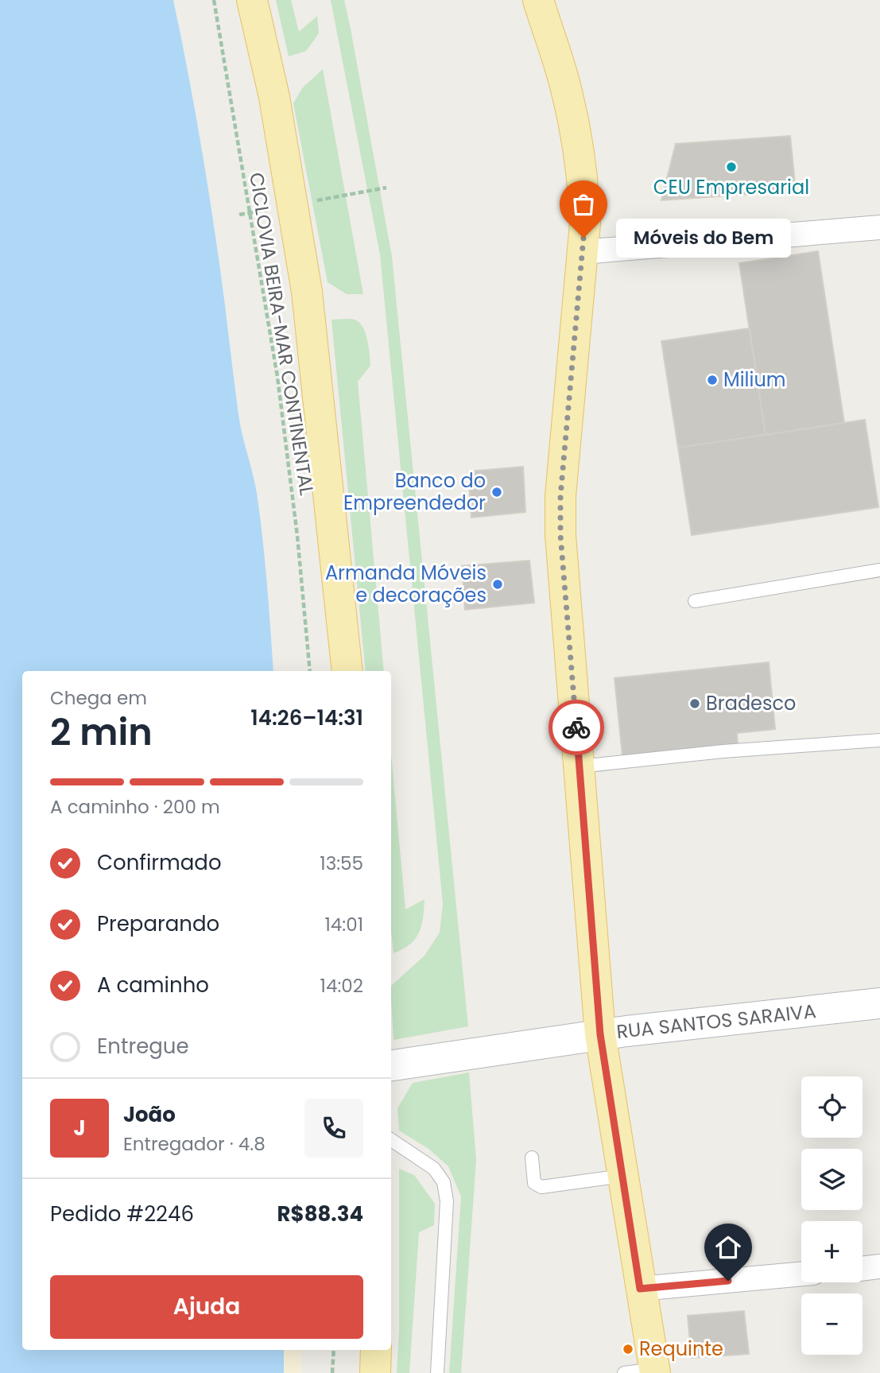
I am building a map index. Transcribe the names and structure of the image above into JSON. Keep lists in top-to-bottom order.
{
  "streets": {
    "main road": ["RUA SANTOS SARAIVA"],
    "path": ["CICLOVIA BEIRA-MAR CONTINENTAL"]
  },
  "places": [
    "CEU Empresarial",
    "Móveis do Bem",
    "Milium",
    "Banco do Empreendedor",
    "Armanda Móveis e decorações",
    "Bradesco",
    "Requinte"
  ],
  "page": {
    "bubble": "Móveis do Bem",
    "heading": ["2 min", "Chega em", "14:26–14:31"],
    "panel": [
      "João",
      "Entregador · 4.8",
      "Pedido #2246",
      "R$88.34"
    ],
    "bar": "A caminho · 200 m",
    "list": [
      ["Confirmado", "13:55"],
      ["Preparando", "14:01"],
      ["A caminho", "14:02"],
      "Entregue"
    ],
    "map_buttons": ["+", "−"],
    "round": "J",
    "buttons": "Ajuda"
  }
}
